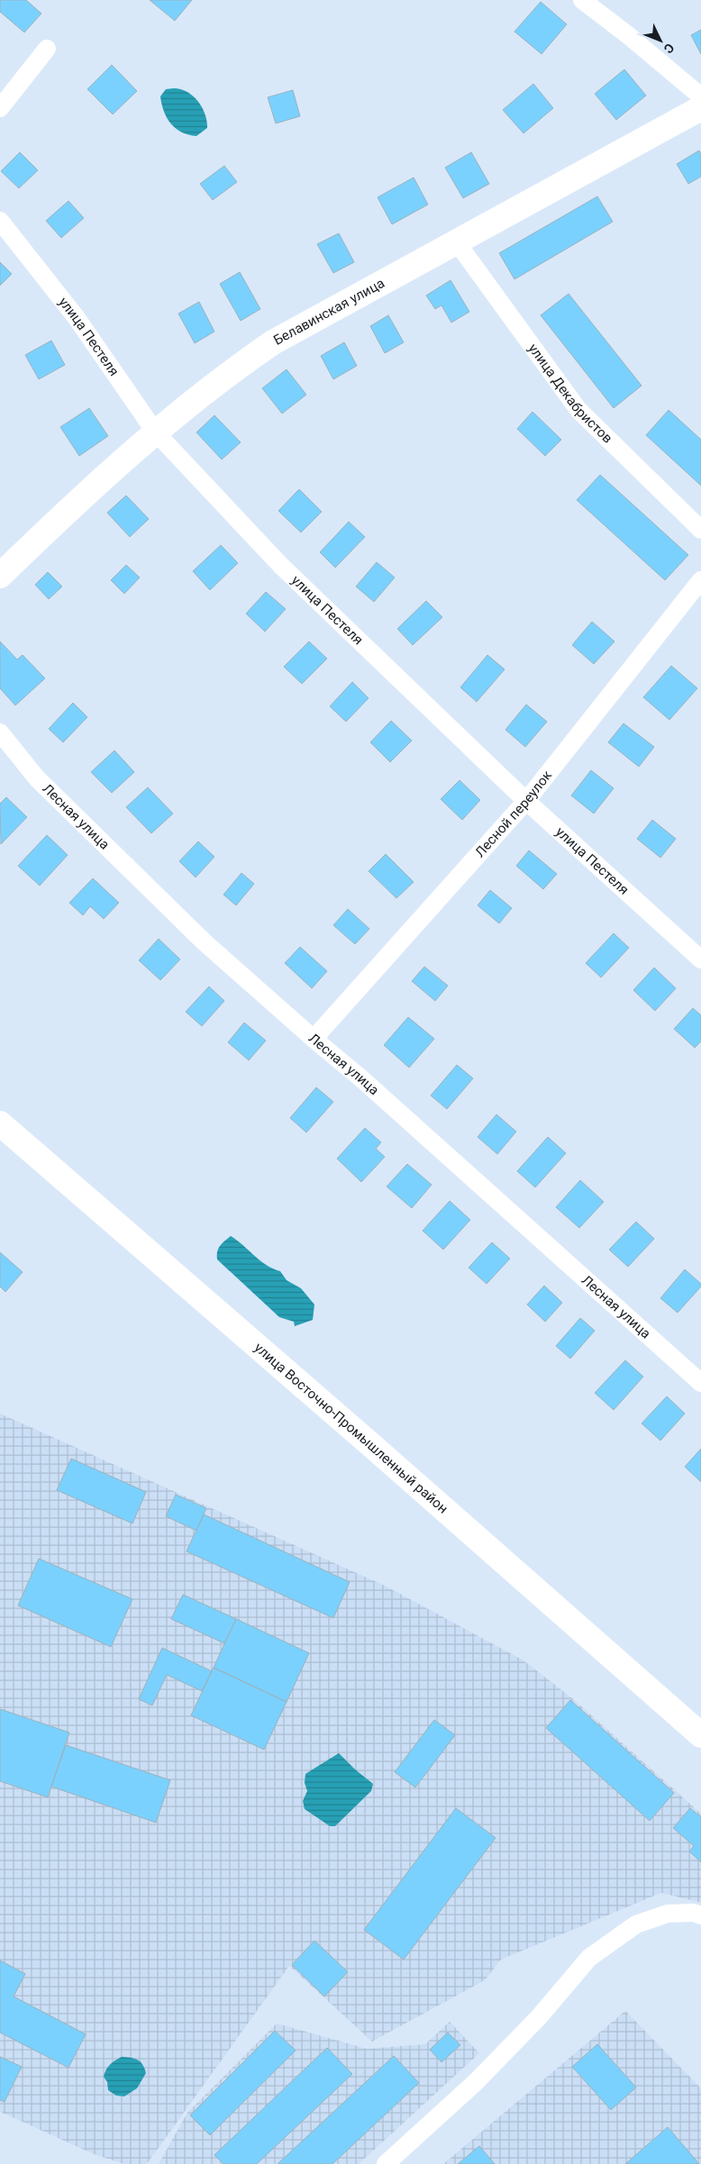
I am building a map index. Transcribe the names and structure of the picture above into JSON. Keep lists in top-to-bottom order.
{
  "streets": {
    "street": [
      "Белавинская улица",
      "улица Пестеля",
      "улица Декабристов",
      "Лесной переулок",
      "Лесная улица",
      "улица Восточно-Промышленный район"
    ]
  },
  "crossings": [
    ["Белавинская улица", "улица Пестеля"],
    ["Белавинская улица", "улица Декабристов"],
    ["улица Пестеля", "Лесной переулок"],
    ["Лесной переулок", "Лесная улица"]
  ],
  "north": "bottom right"
}
